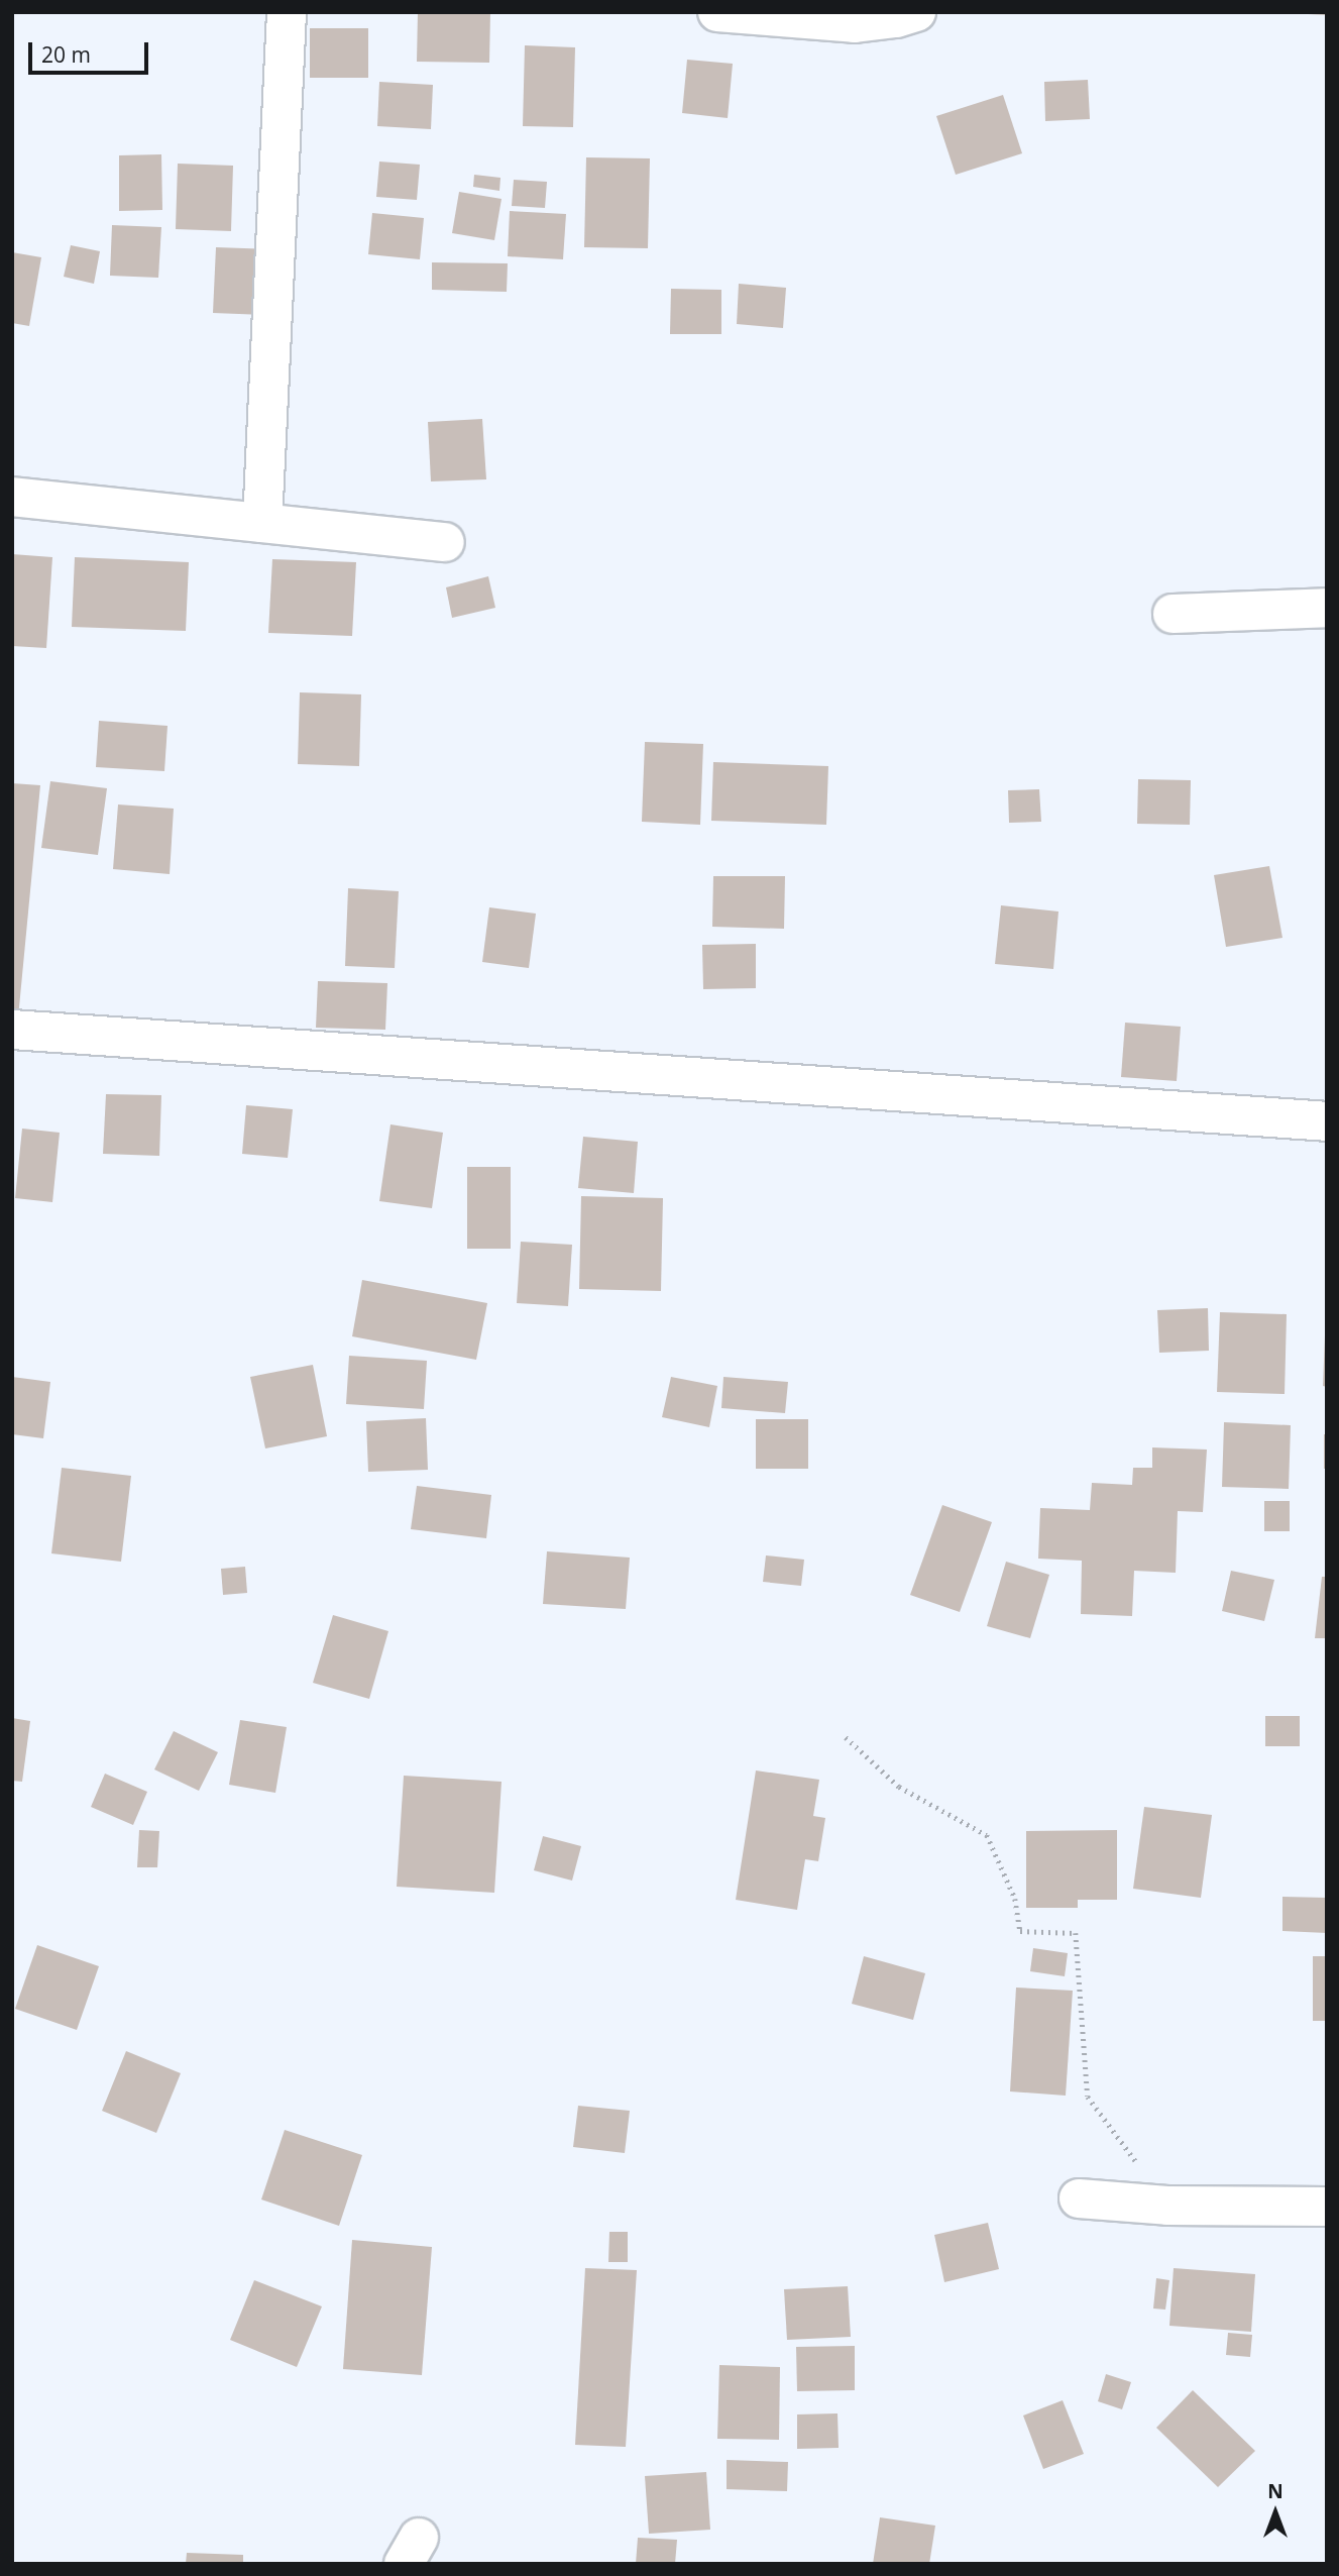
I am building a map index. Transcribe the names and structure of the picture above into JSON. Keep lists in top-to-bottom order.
{
  "scale_bar": "20 m",
  "north": "top"
}
